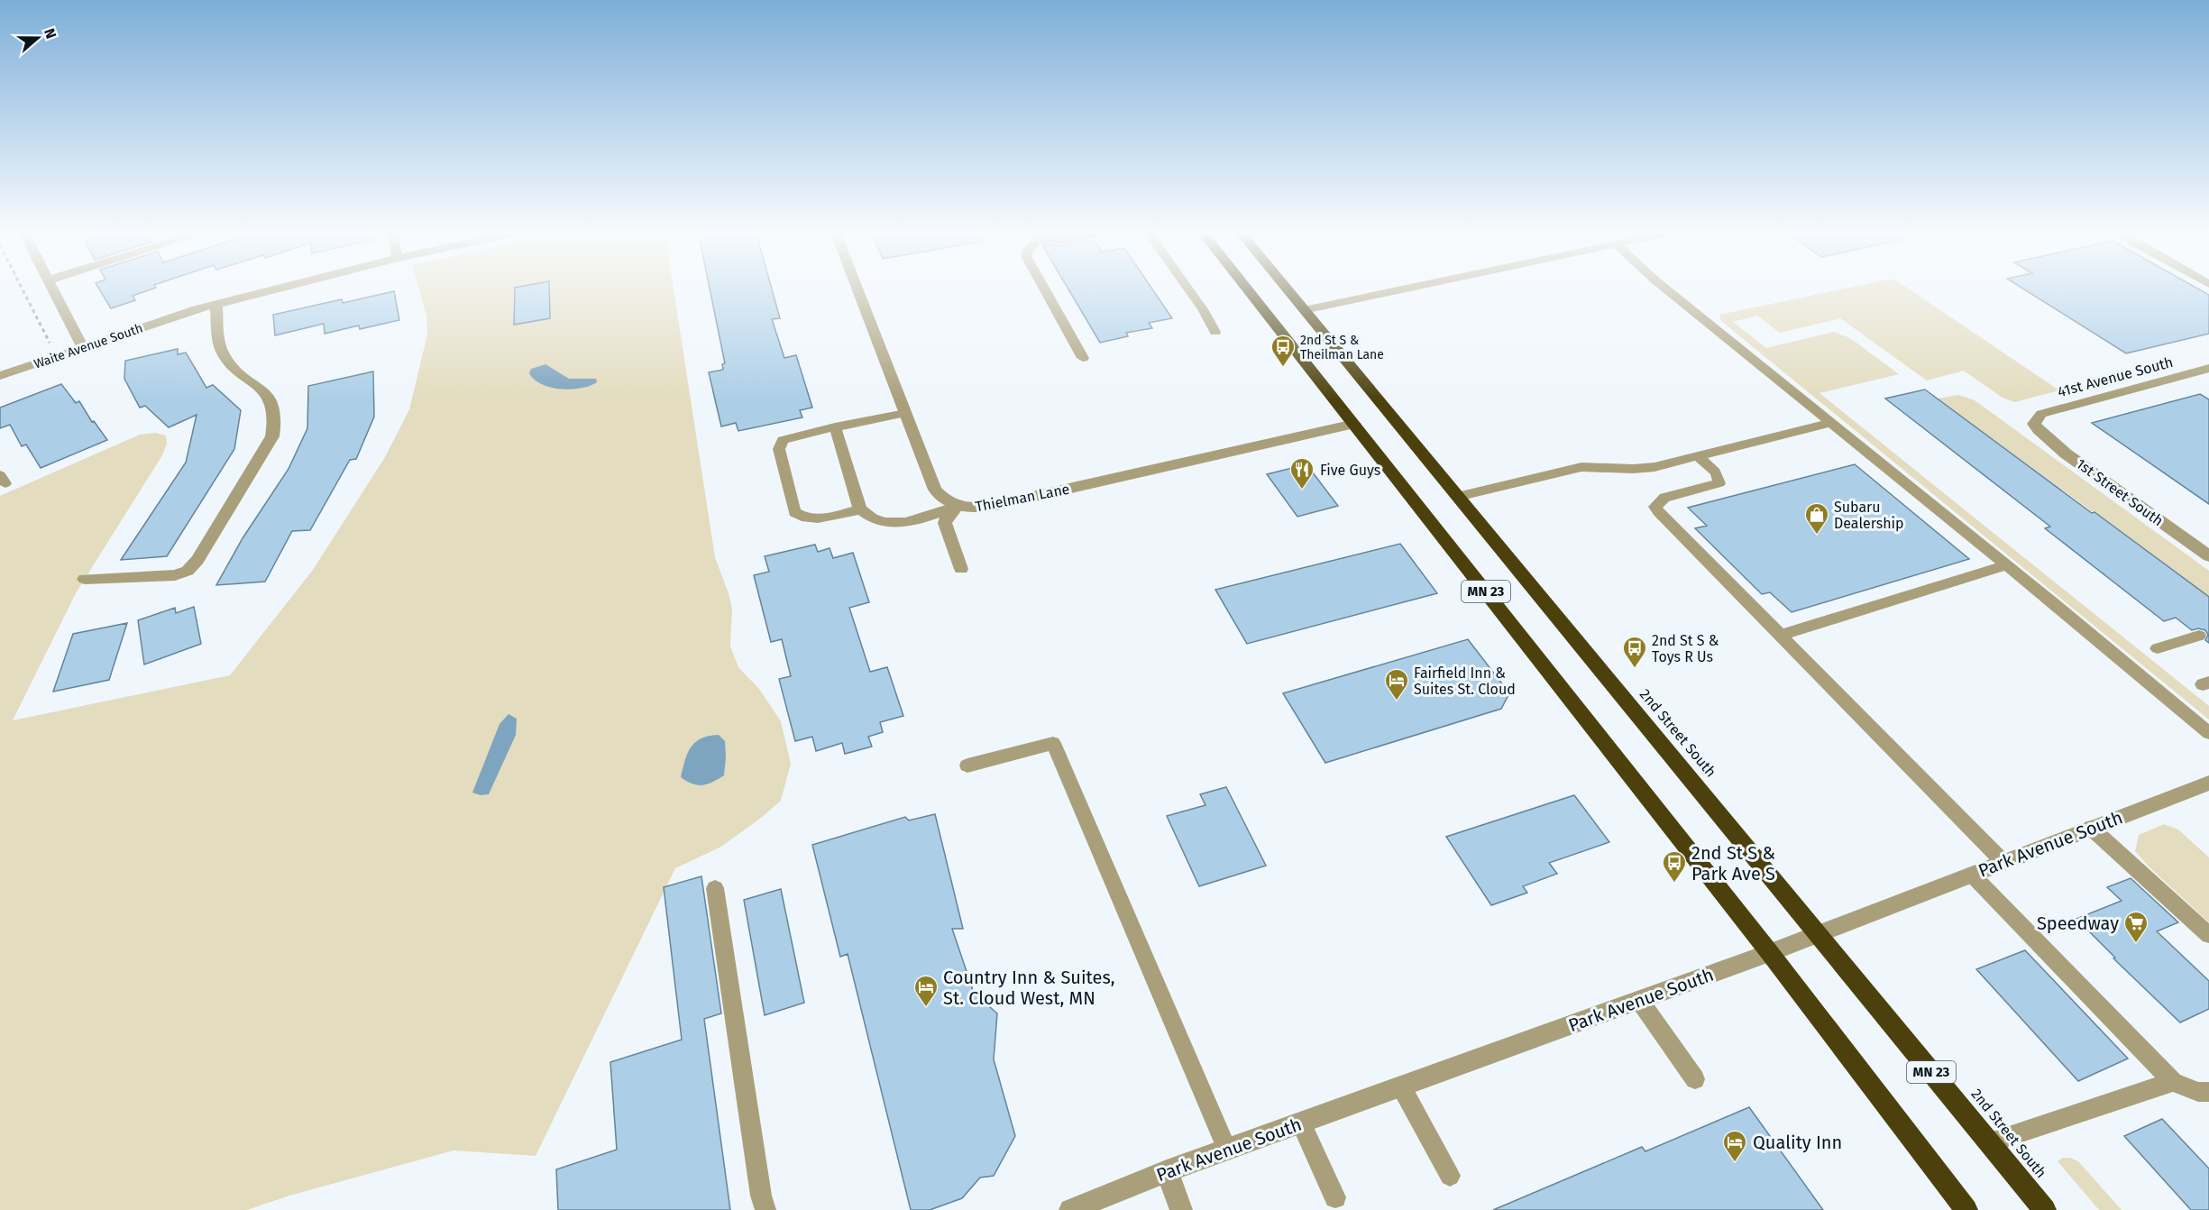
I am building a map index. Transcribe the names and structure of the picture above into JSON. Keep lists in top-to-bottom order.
{
  "streets": {
    "highway": ["MN 23", "2nd Street South"],
    "street": [
      "Waite Avenue South",
      "41st Avenue South",
      "1st Street South",
      "Thielman Lane",
      "Park Avenue South"
    ]
  },
  "crossings": [
    ["41st Avenue South", "1st Street South"],
    ["Thielman Lane", "MN 23"],
    ["MN 23", "Park Avenue South"],
    ["2nd Street South", "Park Avenue South"]
  ],
  "places": {
    "bus stop": ["2nd St S & Theilman Lane", "2nd St S & Toys R Us", "2nd St S & Park Ave S"],
    "restaurant": ["Five Guys"],
    "shop": ["Subaru Dealership"],
    "hotel": ["Fairfield Inn & Suites St. Cloud", "Country Inn & Suites, St. Cloud West, MN", "Quality Inn"],
    "supermarket": ["Speedway"]
  },
  "north": "right"
}
